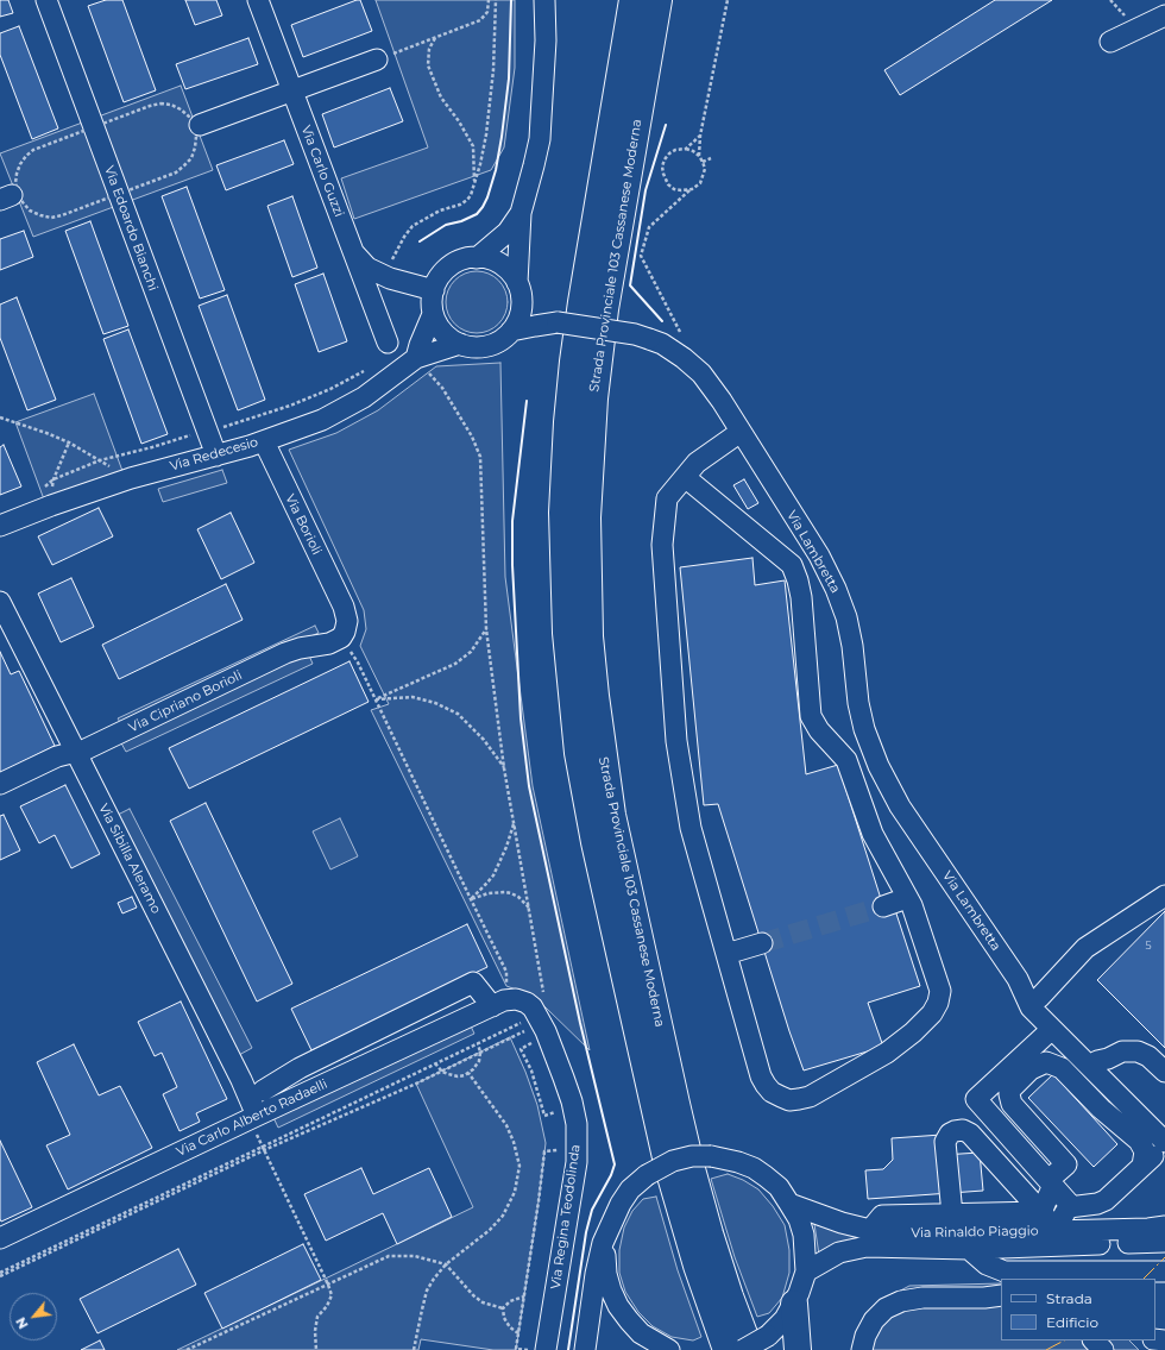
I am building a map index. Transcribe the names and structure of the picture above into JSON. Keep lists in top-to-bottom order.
{
  "streets": {
    "highway": ["Strada Provinciale 103 Cassanese Moderna"],
    "street": [
      "Via Carlo Guzzi",
      "Via Edoardo Bianchi",
      "Via Redecesio",
      "Via Borioli",
      "Via Lambretta",
      "Via Cipriano Borioli",
      "Via Sibilla Aleramo",
      "Via Carlo Alberto Radaelli",
      "Via Regina Teodolinda",
      "Via Rinaldo Piaggio"
    ]
  },
  "crossings": [
    ["Via Carlo Guzzi", "Via Redecesio"],
    ["Via Carlo Guzzi", "Via Lambretta"],
    ["Via Edoardo Bianchi", "Via Redecesio"],
    ["Via Redecesio", "Via Borioli"],
    ["Via Redecesio", "Via Lambretta"],
    ["Via Borioli", "Via Cipriano Borioli"],
    ["Via Cipriano Borioli", "Via Sibilla Aleramo"],
    ["Via Sibilla Aleramo", "Via Carlo Alberto Radaelli"],
    ["Via Carlo Alberto Radaelli", "Via Regina Teodolinda"]
  ],
  "house_numbers": ["5"],
  "legend": ["Strada", "Edificio"],
  "north": "bottom left"
}
